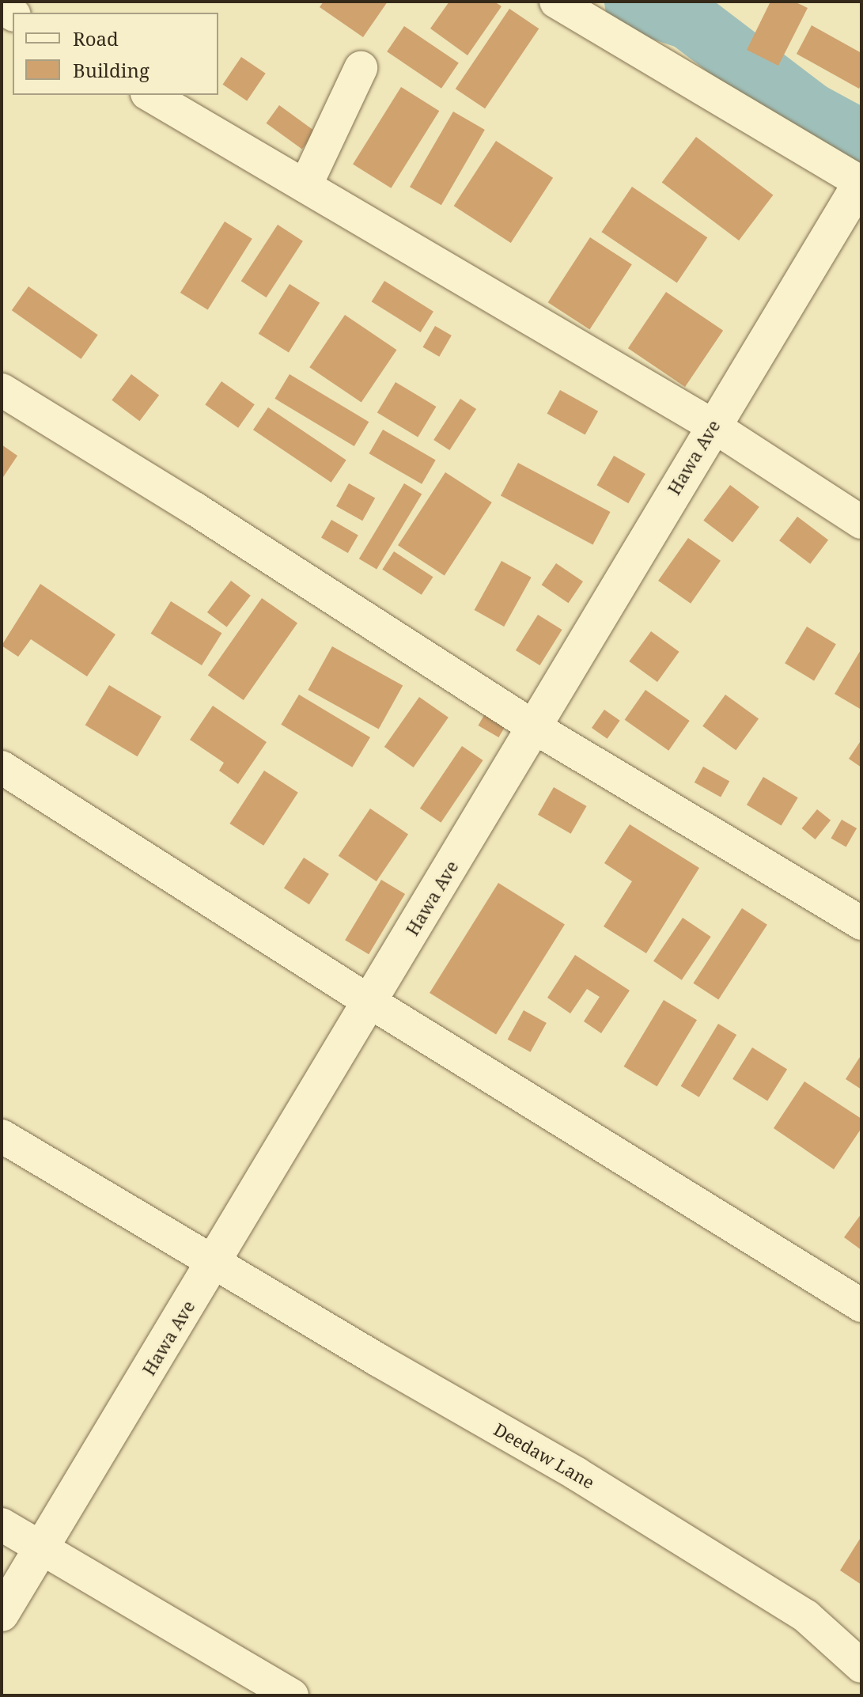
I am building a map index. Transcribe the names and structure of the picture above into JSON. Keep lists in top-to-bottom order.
{
  "streets": {
    "street": ["Hawa Ave", "Deedaw Lane"]
  },
  "crossings": [
    ["Hawa Ave", "Deedaw Lane"]
  ],
  "legend": ["Road", "Building"]
}
